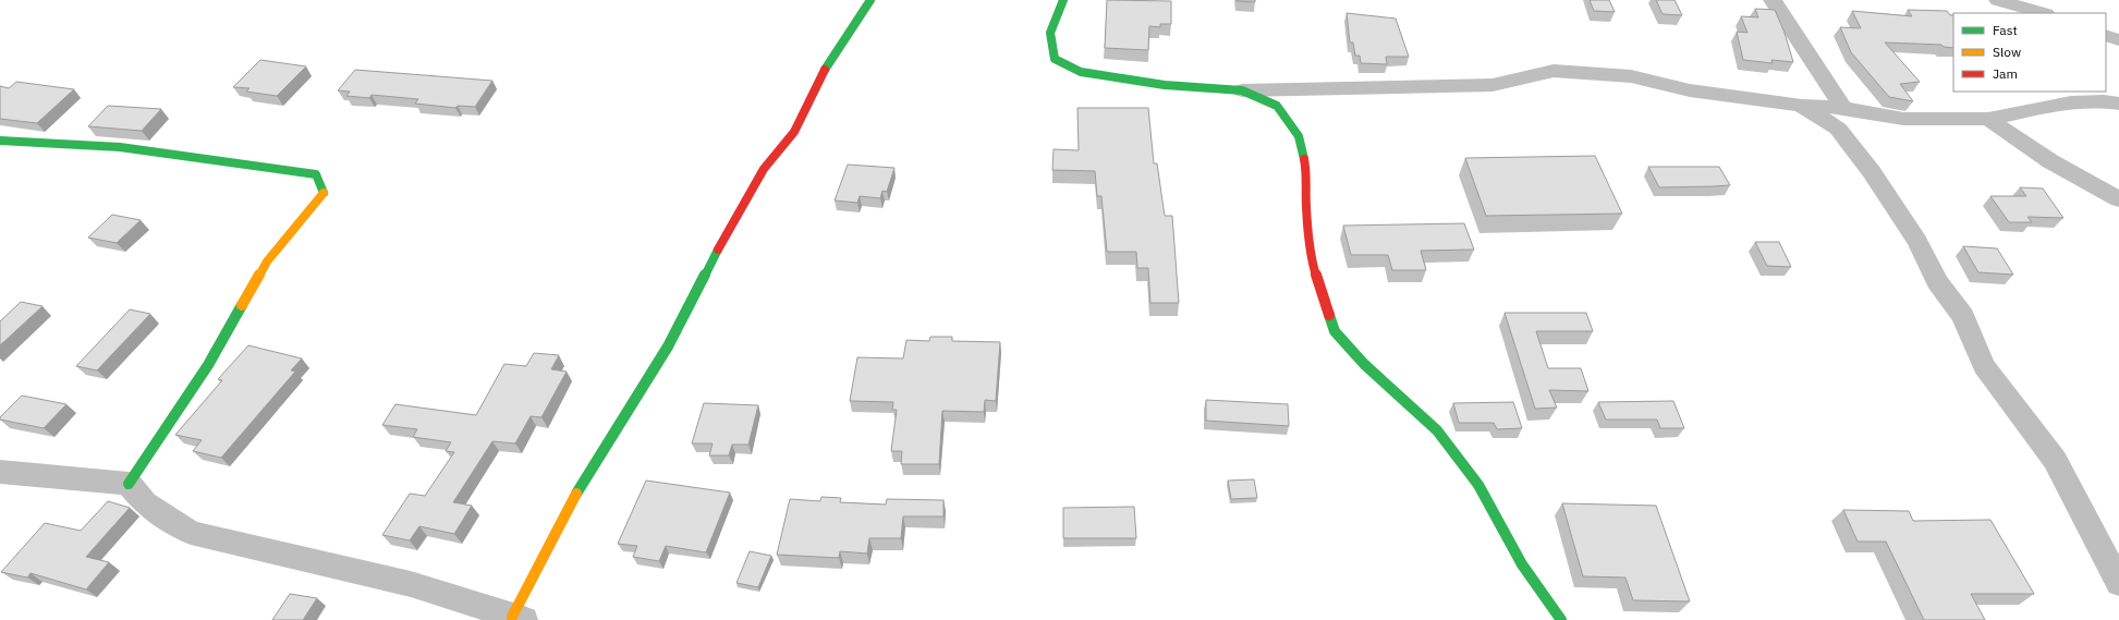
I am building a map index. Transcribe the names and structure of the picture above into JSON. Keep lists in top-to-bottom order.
{
  "legend": ["Fast", "Slow", "Jam"]
}
